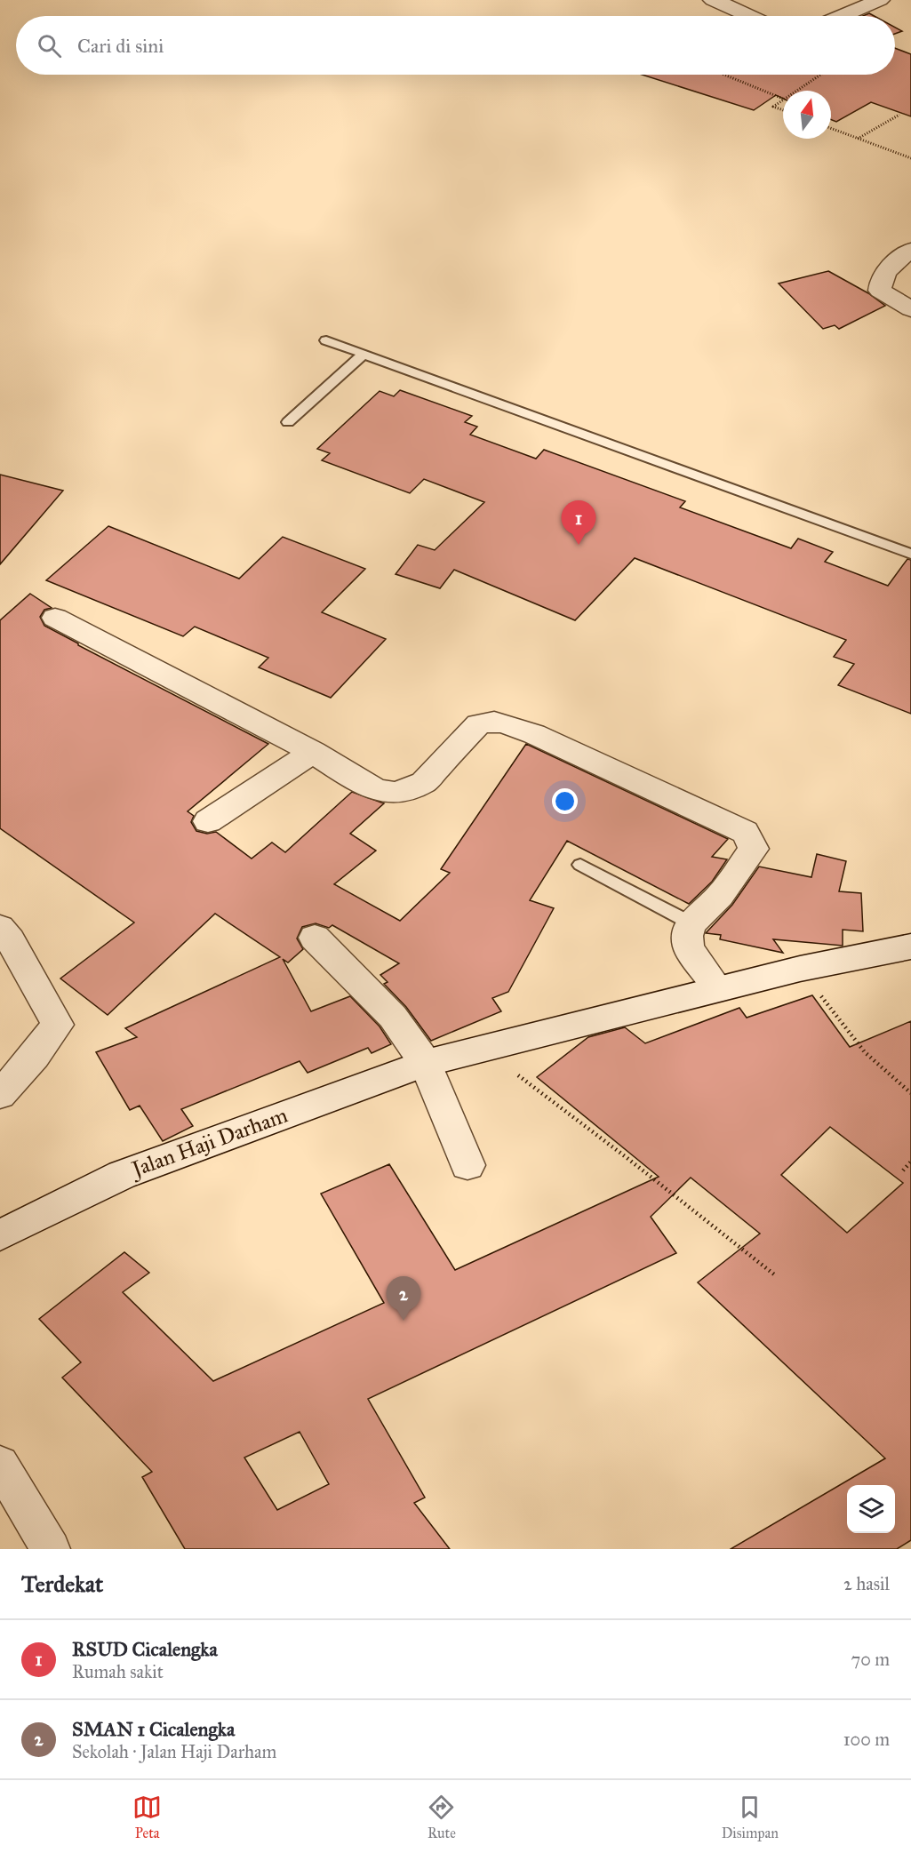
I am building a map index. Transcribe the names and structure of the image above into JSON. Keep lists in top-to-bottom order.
{
  "streets": {
    "street": ["Jalan Haji Darham"]
  },
  "north": "top",
  "page": {
    "search": "Cari di sini",
    "pins": ["1", "2"],
    "heading": ["Terdekat", "2 hasil"],
    "list": [
      {
        "mark": "1",
        "name": "RSUD Cicalengka",
        "note": "Rumah sakit",
        "value": "70 m"
      },
      {
        "mark": "2",
        "name": "SMAN 1 Cicalengka",
        "note": "Sekolah · Jalan Haji Darham",
        "value": "100 m"
      }
    ],
    "nav": ["Peta", "Rute", "Disimpan"]
  }
}
